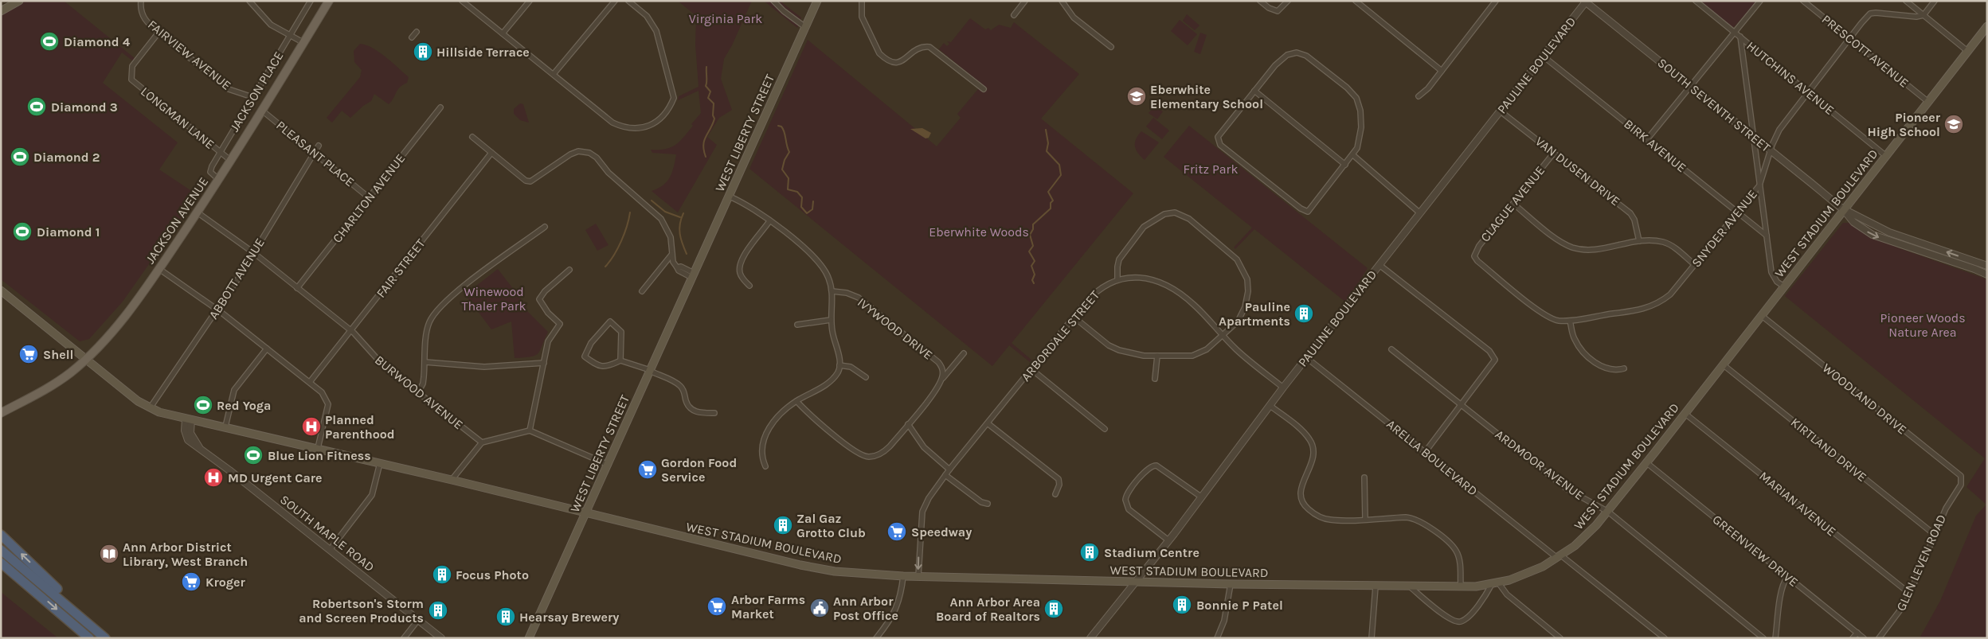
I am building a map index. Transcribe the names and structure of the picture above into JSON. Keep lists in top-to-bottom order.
{
  "streets": {
    "main road": ["WEST LIBERTY STREET", "WEST STADIUM BOULEVARD", "JACKSON AVENUE"],
    "street": [
      "PRESCOTT AVENUE",
      "FAIRVIEW AVENUE",
      "PAULINE BOULEVARD",
      "HUTCHINS AVENUE",
      "JACKSON PLACE",
      "SOUTH SEVENTH STREET",
      "LONGMAN LANE",
      "BIRK AVENUE",
      "PLEASANT PLACE",
      "VAN DUSEN DRIVE",
      "CHARLTON AVENUE",
      "CLAGUE AVENUE",
      "SNYDER AVENUE",
      "FAIR STREET",
      "ABBOTT AVENUE",
      "IVYWOOD DRIVE",
      "ARBORDALE STREET",
      "BURWOOD AVENUE",
      "WOODLAND DRIVE",
      "KIRTLAND DRIVE",
      "ARELLA BOULEVARD",
      "ARDMOOR AVENUE",
      "MARIAN AVENUE",
      "SOUTH MAPLE ROAD",
      "GREENVIEW DRIVE",
      "GLEN LEVEN ROAD"
    ]
  },
  "crossings": [
    ["PRESCOTT AVENUE", "WEST STADIUM BOULEVARD"],
    ["PRESCOTT AVENUE", "SNYDER AVENUE"],
    ["FAIRVIEW AVENUE", "JACKSON PLACE"],
    ["FAIRVIEW AVENUE", "LONGMAN LANE"],
    ["PAULINE BOULEVARD", "SOUTH SEVENTH STREET"],
    ["PAULINE BOULEVARD", "BIRK AVENUE"],
    ["PAULINE BOULEVARD", "VAN DUSEN DRIVE"],
    ["PAULINE BOULEVARD", "WEST STADIUM BOULEVARD"],
    ["PAULINE BOULEVARD", "ARBORDALE STREET"],
    ["PAULINE BOULEVARD", "ARELLA BOULEVARD"],
    ["HUTCHINS AVENUE", "WEST STADIUM BOULEVARD"],
    ["HUTCHINS AVENUE", "SNYDER AVENUE"],
    ["JACKSON PLACE", "LONGMAN LANE"],
    ["JACKSON PLACE", "JACKSON AVENUE"],
    ["SOUTH SEVENTH STREET", "WEST STADIUM BOULEVARD"],
    ["SOUTH SEVENTH STREET", "SNYDER AVENUE"],
    ["LONGMAN LANE", "JACKSON AVENUE"],
    ["WEST LIBERTY STREET", "WEST STADIUM BOULEVARD"],
    ["BIRK AVENUE", "SNYDER AVENUE"],
    ["PLEASANT PLACE", "CHARLTON AVENUE"],
    ["PLEASANT PLACE", "JACKSON AVENUE"],
    ["PLEASANT PLACE", "ABBOTT AVENUE"],
    ["VAN DUSEN DRIVE", "CLAGUE AVENUE"],
    ["CHARLTON AVENUE", "BURWOOD AVENUE"],
    ["CLAGUE AVENUE", "SNYDER AVENUE"],
    ["WEST STADIUM BOULEVARD", "ABBOTT AVENUE"],
    ["WEST STADIUM BOULEVARD", "ARBORDALE STREET"],
    ["WEST STADIUM BOULEVARD", "WOODLAND DRIVE"],
    ["WEST STADIUM BOULEVARD", "KIRTLAND DRIVE"],
    ["WEST STADIUM BOULEVARD", "ARELLA BOULEVARD"],
    ["WEST STADIUM BOULEVARD", "ARDMOOR AVENUE"],
    ["WEST STADIUM BOULEVARD", "MARIAN AVENUE"],
    ["WEST STADIUM BOULEVARD", "SOUTH MAPLE ROAD"],
    ["WEST STADIUM BOULEVARD", "GREENVIEW DRIVE"],
    ["JACKSON AVENUE", "BURWOOD AVENUE"],
    ["FAIR STREET", "BURWOOD AVENUE"],
    ["ABBOTT AVENUE", "BURWOOD AVENUE"],
    ["WOODLAND DRIVE", "GLEN LEVEN ROAD"],
    ["KIRTLAND DRIVE", "GLEN LEVEN ROAD"],
    ["MARIAN AVENUE", "GLEN LEVEN ROAD"]
  ],
  "parks": [
    "Virginia Park",
    "Fritz Park",
    "Eberwhite Woods",
    "Winewood Thaler Park",
    "Pioneer Woods Nature Area"
  ],
  "places": {
    "sports": [
      "Diamond 4",
      "Diamond 3",
      "Diamond 2",
      "Diamond 1",
      "Red Yoga",
      "Blue Lion Fitness"
    ],
    "building": [
      "Hillside Terrace",
      "Pauline Apartments",
      "Zal Gaz Grotto Club",
      "Stadium Centre",
      "Focus Photo",
      "Bonnie P Patel",
      "Ann Arbor Area Board of Realtors",
      "Robertson's Storm and Screen Products",
      "Hearsay Brewery"
    ],
    "school or university": ["Eberwhite Elementary School", "Pioneer High School"],
    "supermarket": [
      "Shell",
      "Gordon Food Service",
      "Speedway",
      "Kroger",
      "Arbor Farms Market"
    ],
    "hospital": ["Planned Parenthood", "MD Urgent Care"],
    "library": ["Ann Arbor District Library, West Branch"],
    "public building": ["Ann Arbor Post Office"]
  }
}
